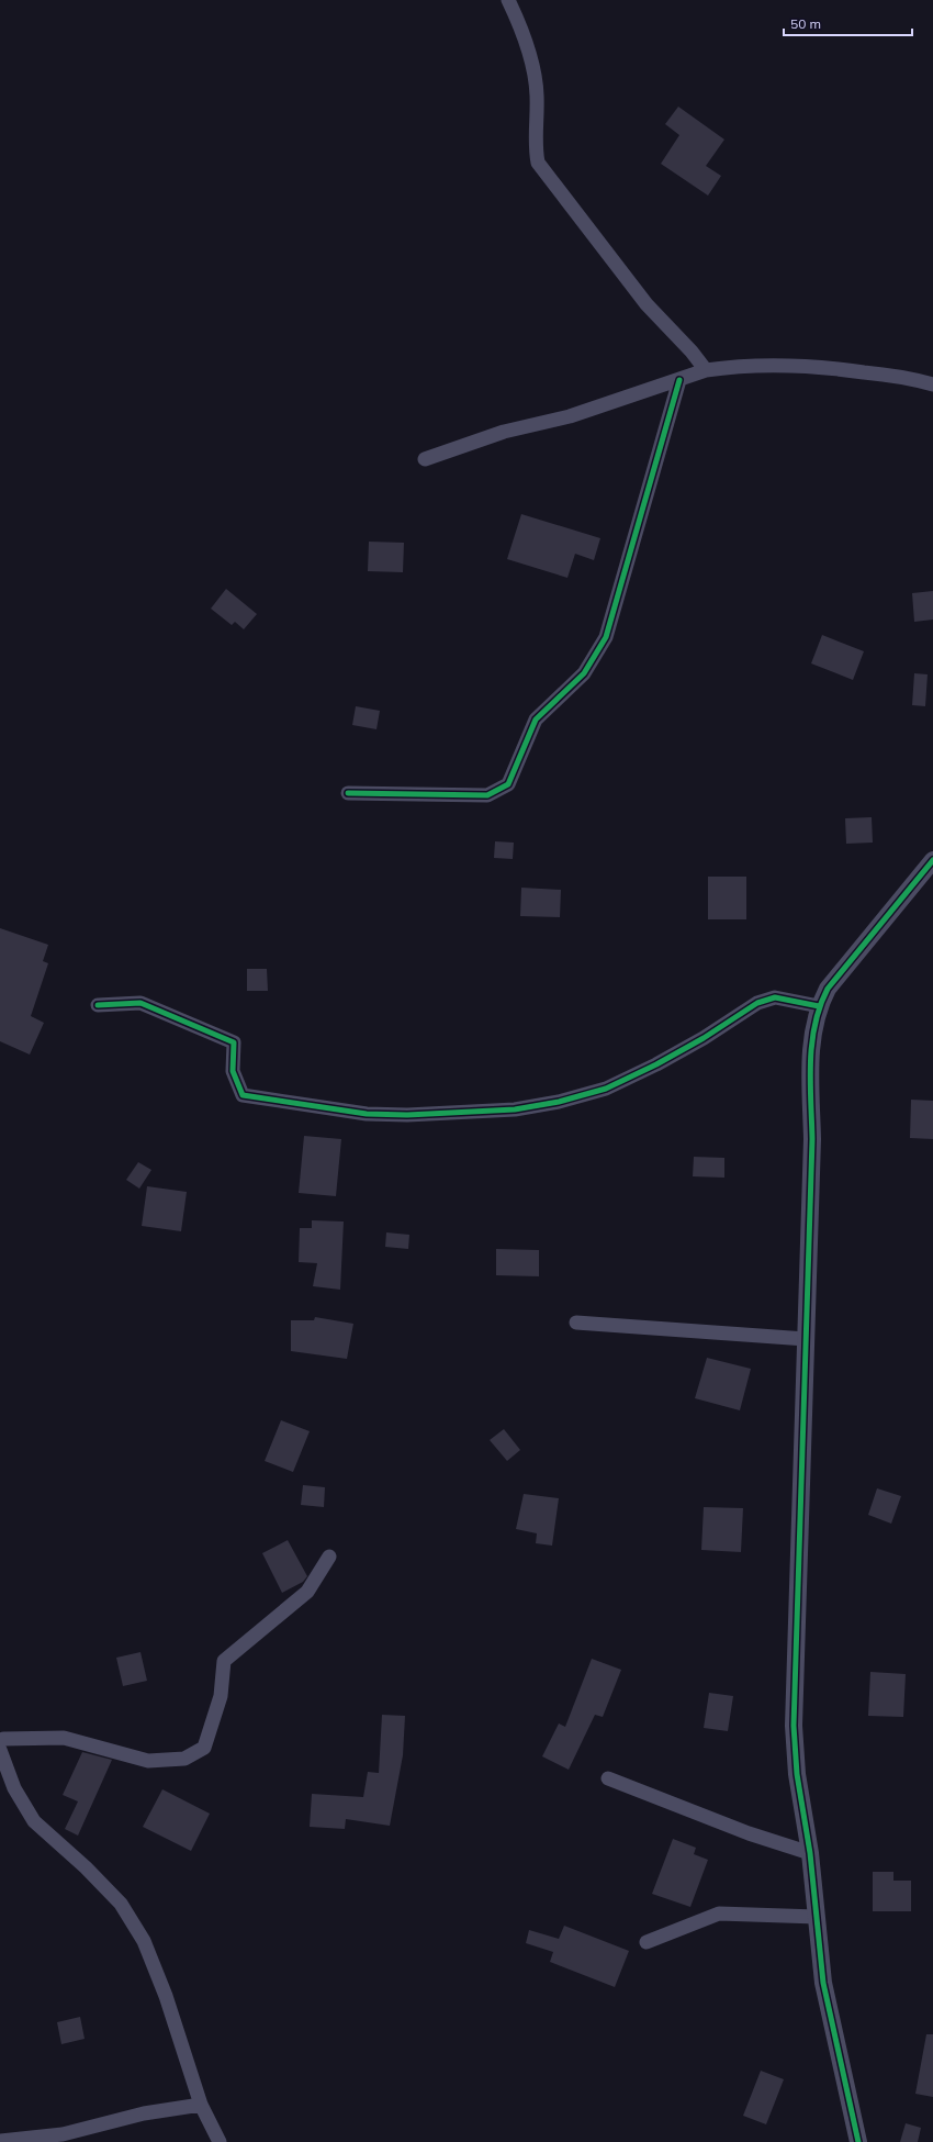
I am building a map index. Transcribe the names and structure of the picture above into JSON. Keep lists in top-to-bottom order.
{
  "scale_bar": "50 m"
}
